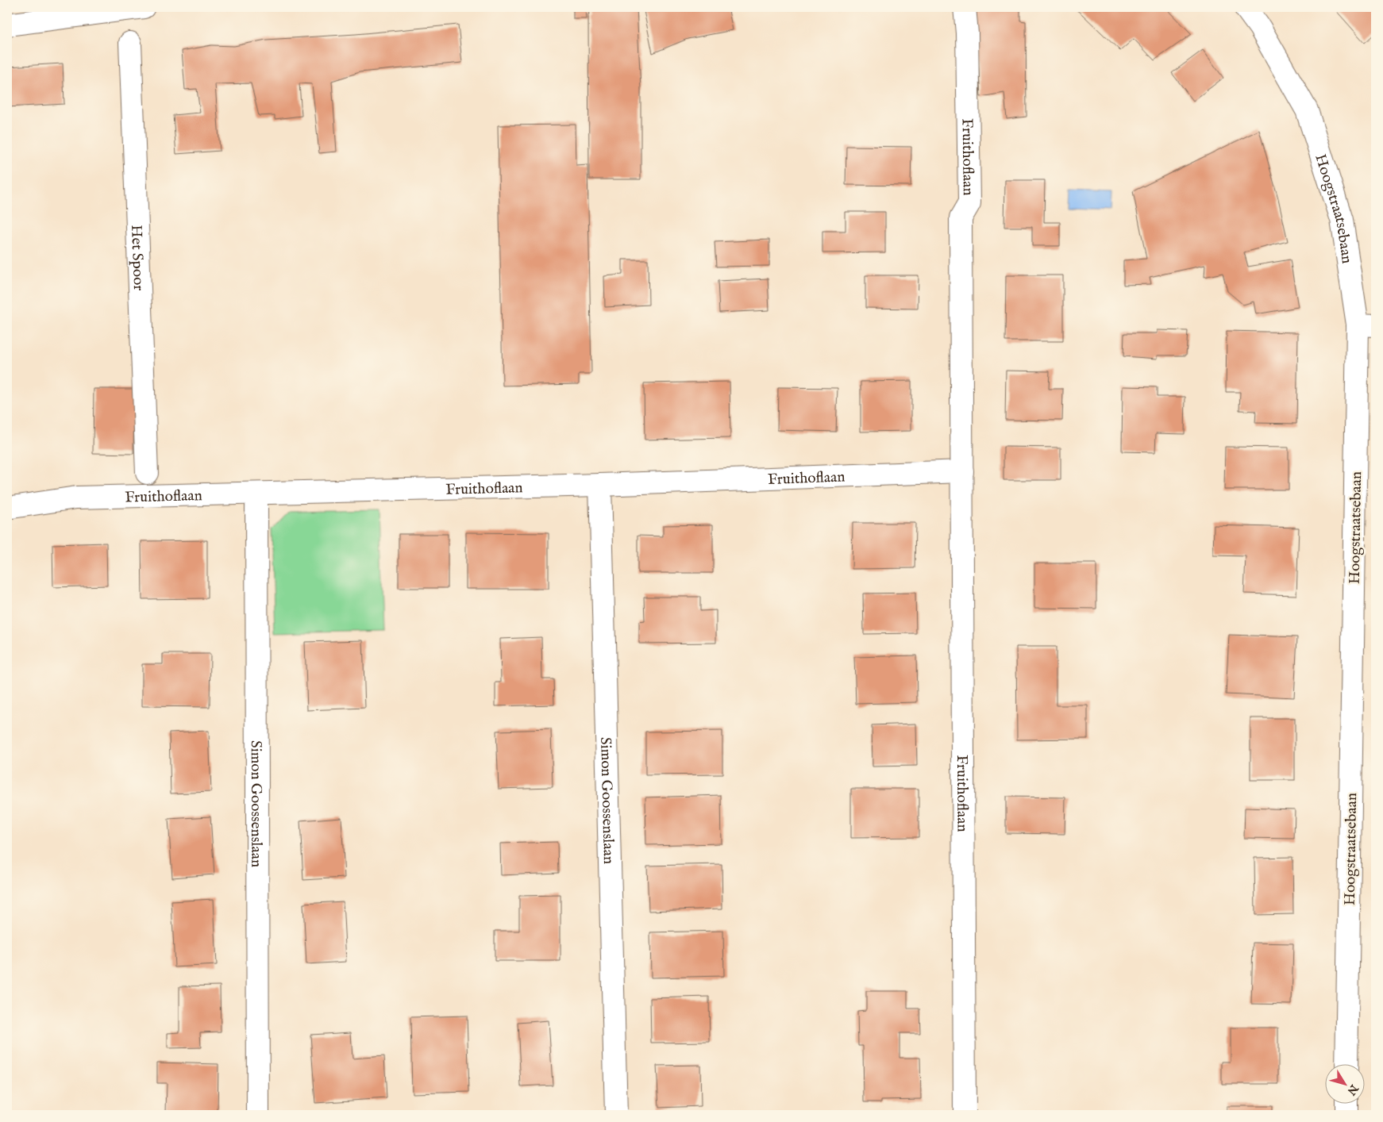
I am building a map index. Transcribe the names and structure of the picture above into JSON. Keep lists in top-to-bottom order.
{
  "streets": {
    "street": [
      "Fruithoflaan",
      "Hoogstraatsebaan",
      "Het Spoor",
      "Simon Goossenslaan"
    ]
  },
  "crossings": [
    ["Fruithoflaan", "Simon Goossenslaan"]
  ],
  "north": "bottom right"
}
